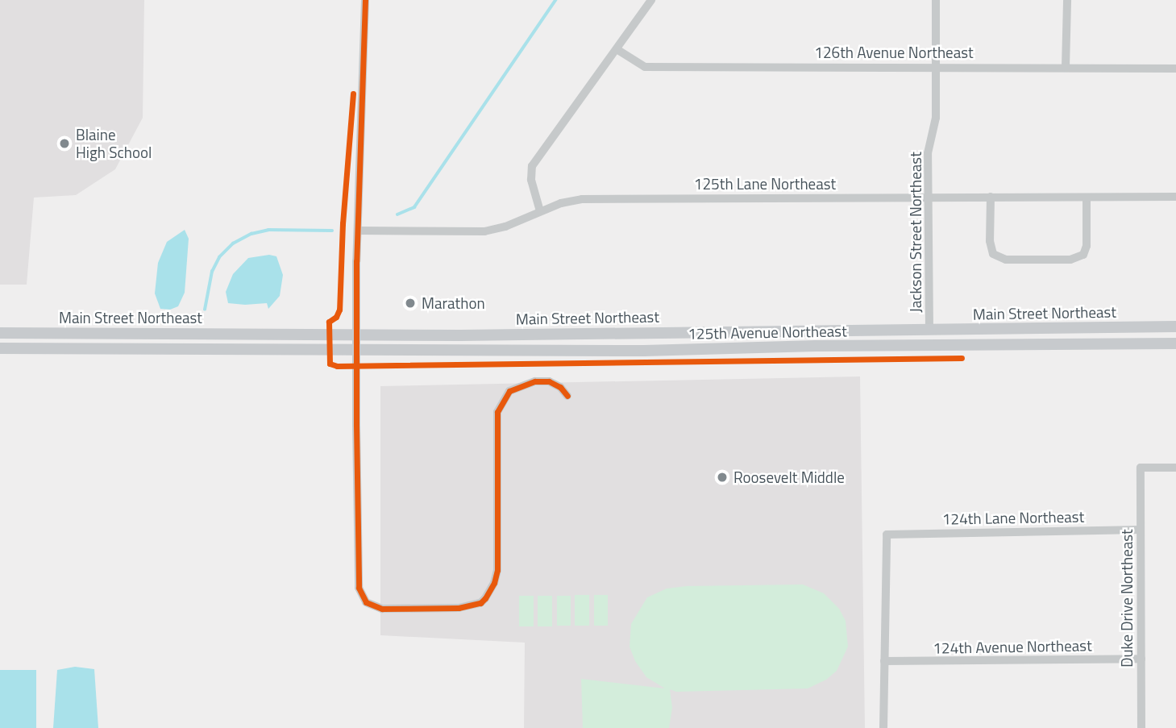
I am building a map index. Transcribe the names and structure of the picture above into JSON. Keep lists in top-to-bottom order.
{
  "streets": {
    "main road": ["Main Street Northeast", "125th Avenue Northeast"],
    "street": [
      "126th Avenue Northeast",
      "125th Lane Northeast",
      "Jackson Street Northeast",
      "124th Lane Northeast",
      "Duke Drive Northeast",
      "124th Avenue Northeast"
    ]
  },
  "crossings": [
    ["126th Avenue Northeast", "Jackson Street Northeast"],
    ["125th Lane Northeast", "Jackson Street Northeast"],
    ["Jackson Street Northeast", "Main Street Northeast"],
    ["Main Street Northeast", "125th Avenue Northeast"],
    ["124th Lane Northeast", "Duke Drive Northeast"],
    ["124th Lane Northeast", "124th Avenue Northeast"],
    ["Duke Drive Northeast", "124th Avenue Northeast"]
  ],
  "places": ["Blaine High School", "Marathon", "Roosevelt Middle"]
}
